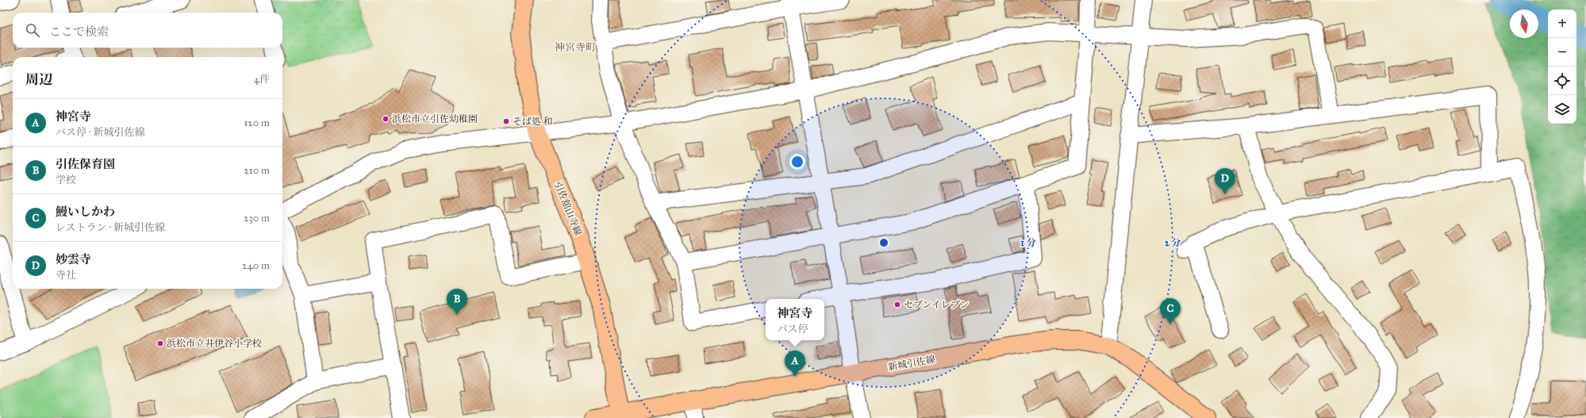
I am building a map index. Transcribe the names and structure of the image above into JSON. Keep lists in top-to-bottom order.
{
  "streets": {
    "main road": ["引佐舘山寺線", "新城引佐線"]
  },
  "crossings": [
    ["引佐舘山寺線", "新城引佐線"]
  ],
  "districts": ["神宮寺町"],
  "places": [
    "浜松市立引佐幼稚園",
    "そば処 和",
    "セブンイレブン",
    "浜松市立井伊谷小学校"
  ],
  "north": "bottom",
  "page": {
    "map_buttons": ["+", "−"],
    "search": "ここで検索",
    "heading": ["周辺", "4件"],
    "list": [
      {
        "mark": "A",
        "name": "神宮寺",
        "note": "バス停 · 新城引佐線",
        "value": "120 m"
      },
      {
        "mark": "B",
        "name": "引佐保育園",
        "note": "学校",
        "value": "210 m"
      },
      {
        "mark": "C",
        "name": "鰻いしかわ",
        "note": "レストラン · 新城引佐線",
        "value": "230 m"
      },
      {
        "mark": "D",
        "name": "妙雲寺",
        "note": "寺社",
        "value": "240 m"
      }
    ],
    "pins": [
      "D",
      "B",
      "C",
      "A"
    ],
    "popup": ["神宮寺", "バス停"]
  },
  "rings": ["1 分", "2 分"]
}
